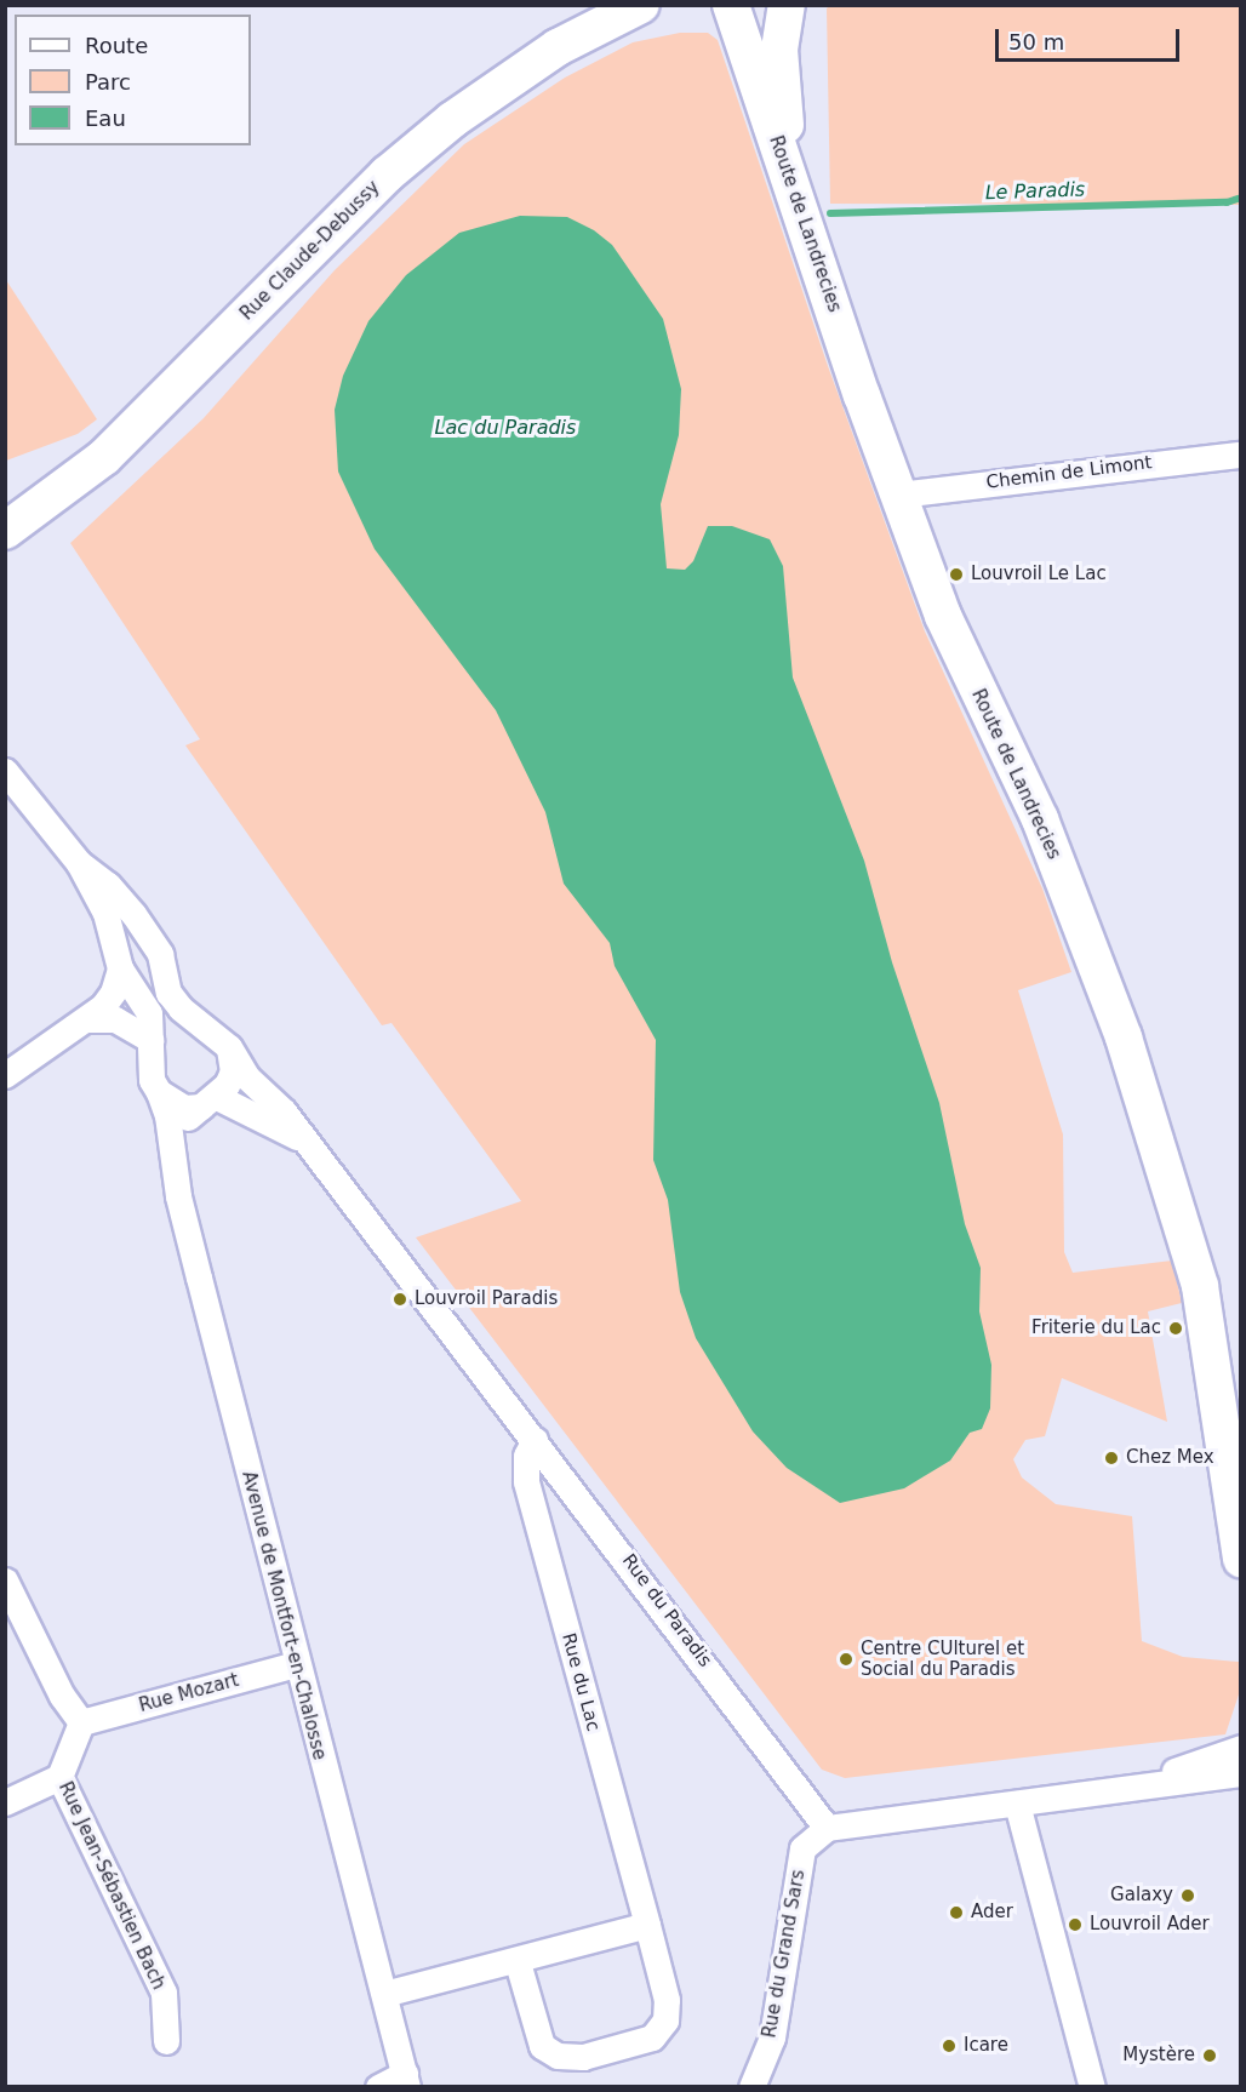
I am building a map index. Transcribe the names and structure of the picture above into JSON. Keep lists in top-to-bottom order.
{
  "streets": {
    "main road": ["Route de Landrecies", "Rue Claude-Debussy"],
    "street": [
      "Chemin de Limont",
      "Rue du Paradis",
      "Avenue de Montfort-en-Chalosse",
      "Rue du Lac",
      "Rue Mozart",
      "Rue Jean-Sébastien Bach",
      "Rue du Grand Sars"
    ]
  },
  "crossings": [
    ["Route de Landrecies", "Chemin de Limont"],
    ["Rue du Paradis", "Avenue de Montfort-en-Chalosse"],
    ["Rue du Paradis", "Rue du Lac"],
    ["Rue du Paradis", "Rue du Grand Sars"],
    ["Avenue de Montfort-en-Chalosse", "Rue Mozart"],
    ["Rue Mozart", "Rue Jean-Sébastien Bach"]
  ],
  "water": ["Le Paradis", "Lac du Paradis"],
  "places": [
    "Louvroil Le Lac",
    "Louvroil Paradis",
    "Friterie du Lac",
    "Chez Mex",
    "Centre CUlturel et Social du Paradis",
    "Galaxy",
    "Ader",
    "Louvroil Ader",
    "Icare",
    "Mystère"
  ],
  "legend": ["Route", "Parc", "Eau"],
  "scale_bar": "50 m"
}
